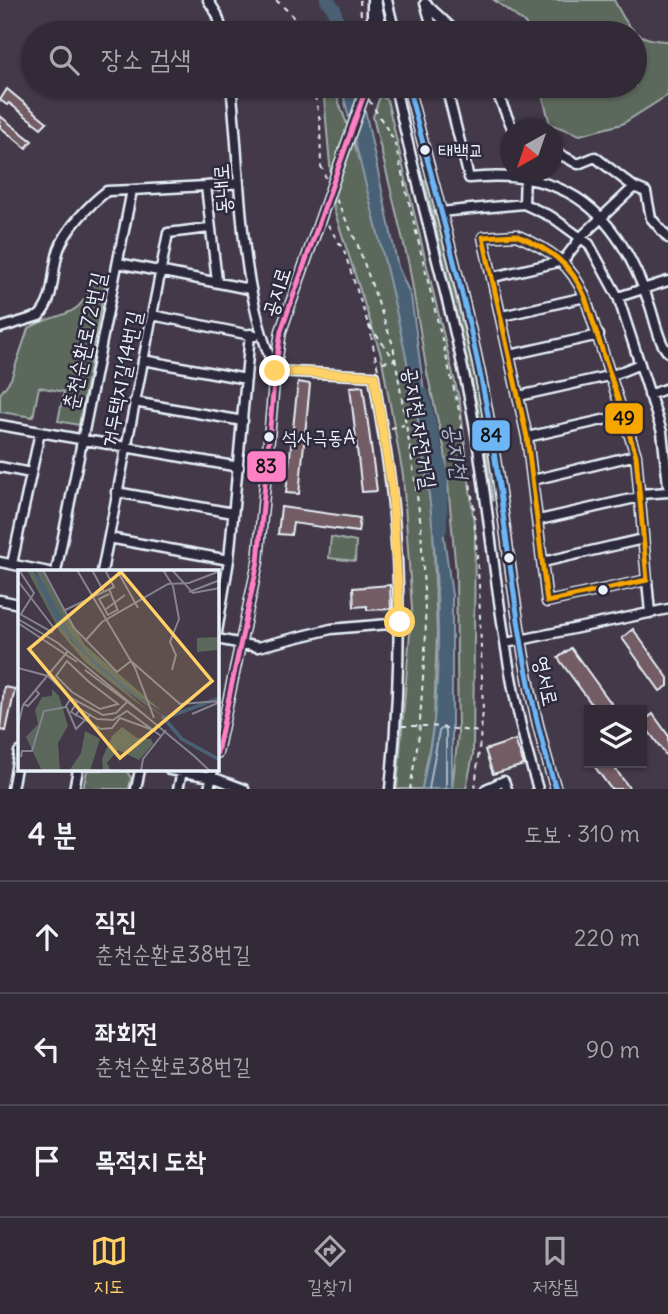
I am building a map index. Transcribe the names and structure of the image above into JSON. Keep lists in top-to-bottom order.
{
  "streets": {
    "street": [
      "동내로",
      "공지로",
      "춘천순환로72번길",
      "거두택지길14번길",
      "영서로"
    ],
    "path": ["공지천 자전거길"]
  },
  "crossings": [
    ["동내로", "공지로"]
  ],
  "water": ["공지천"],
  "places": ["태백교", "석사극동A"],
  "lines": ["transit line 83", "transit line 84", "transit line 49"],
  "north": "bottom left",
  "page": {
    "search": "장소 검색",
    "heading": ["4 분", "도보 · 310 m"],
    "list": [
      ["직진", "춘천순환로38번길", "220 m"],
      ["좌회전", "춘천순환로38번길", "90 m"],
      "목적지 도착"
    ],
    "nav": ["지도", "길찾기", "저장됨"]
  }
}
